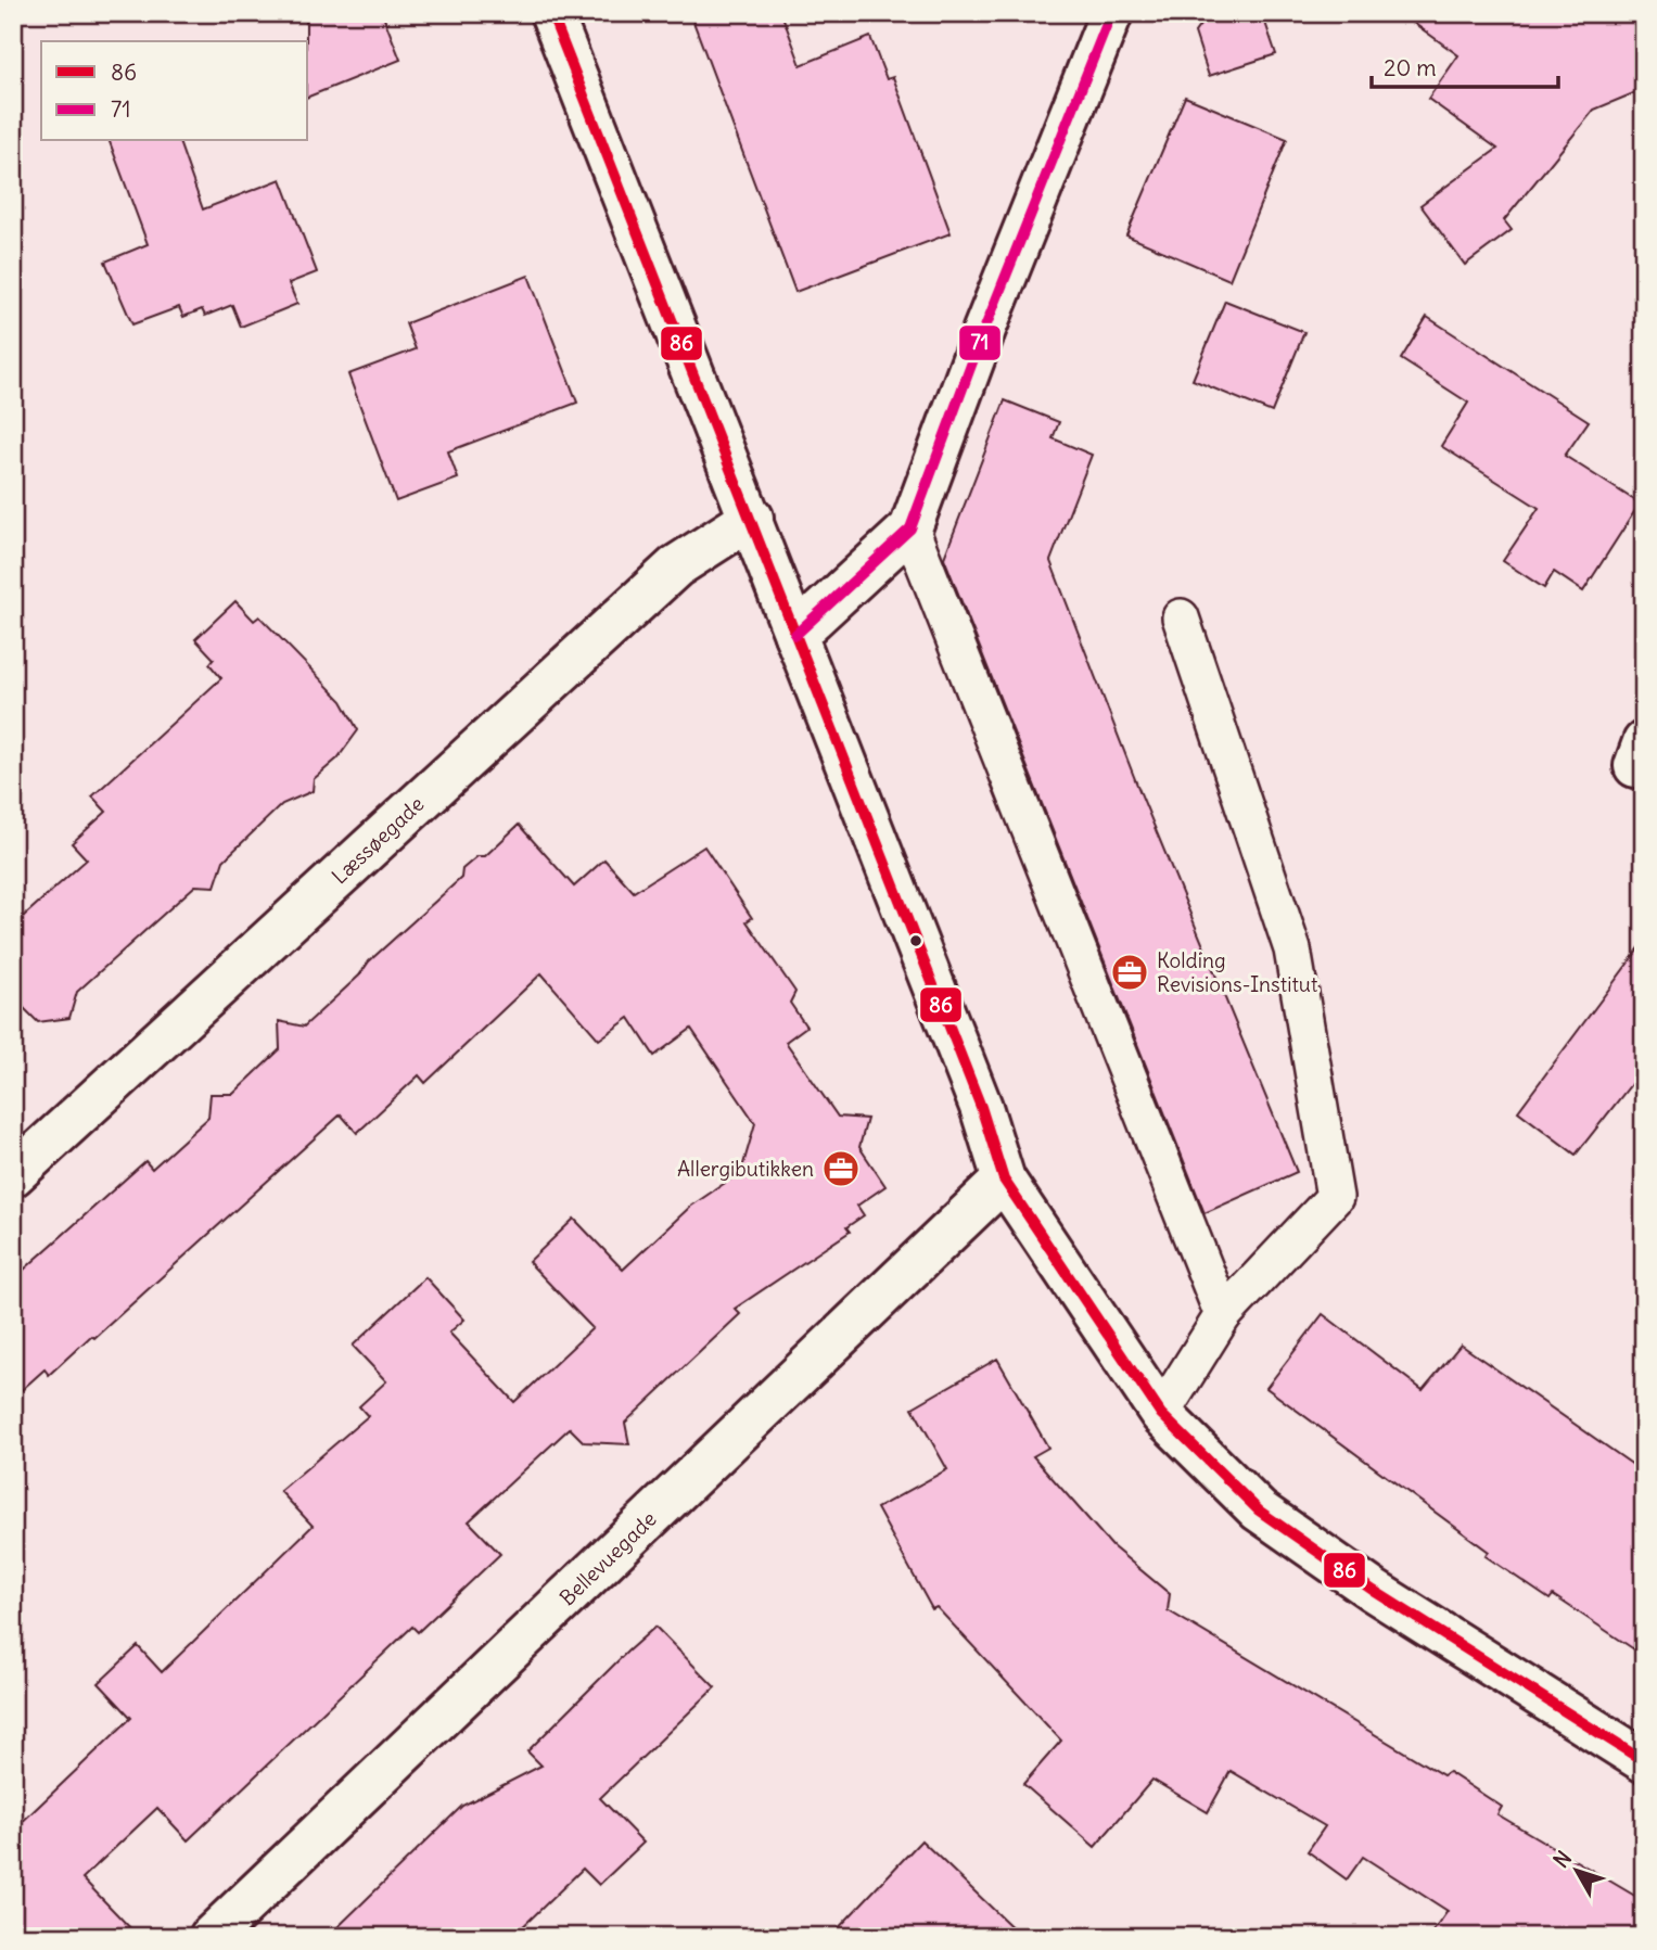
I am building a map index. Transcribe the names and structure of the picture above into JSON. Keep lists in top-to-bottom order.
{
  "streets": {
    "street": ["Læssøegade", "Bellevuegade"]
  },
  "places": {
    "office": ["Kolding Revisions-Institut", "Allergibutikken"]
  },
  "lines": ["transit line 86", "transit line 71"],
  "legend": ["86", "71"],
  "scale_bar": "20 m",
  "north": "top left"
}
